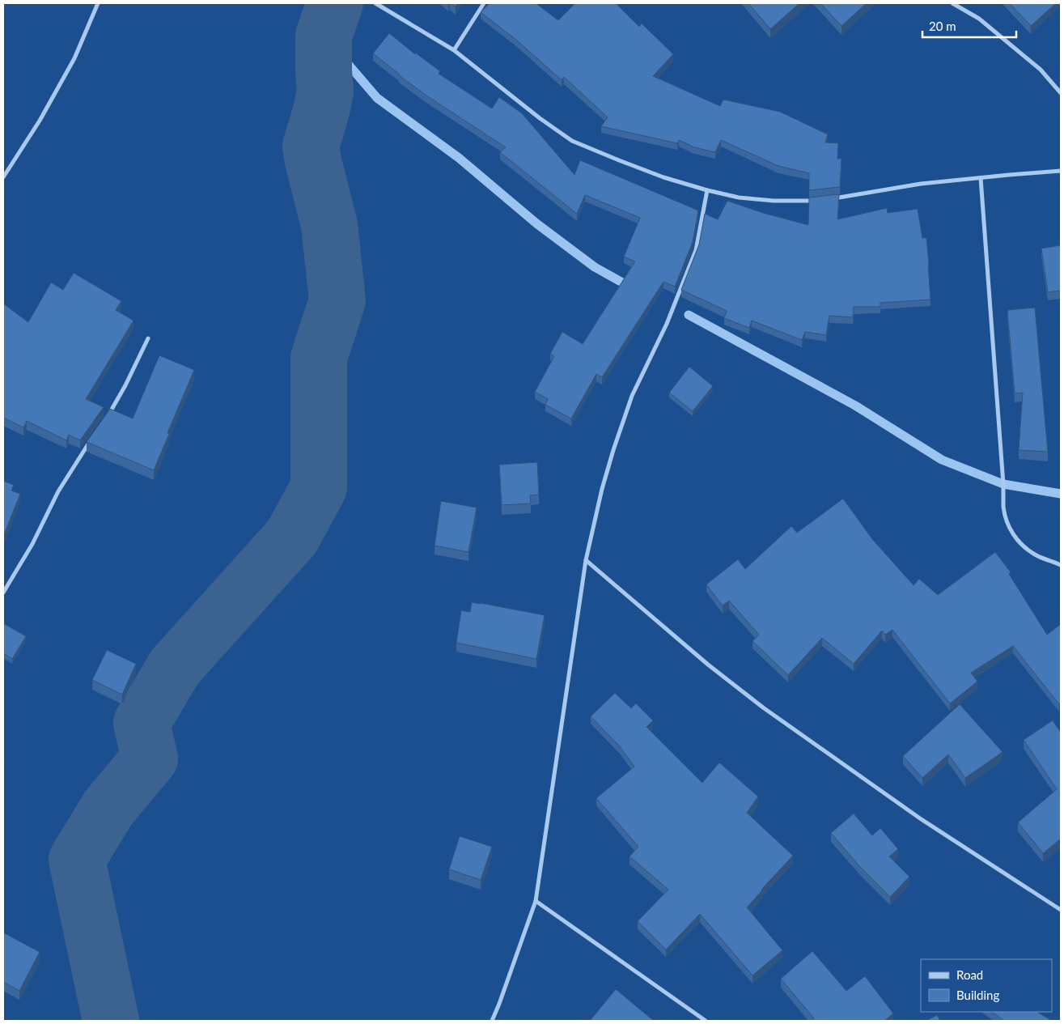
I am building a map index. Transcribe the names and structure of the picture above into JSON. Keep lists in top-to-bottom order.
{
  "legend": ["Road", "Building"],
  "scale_bar": "20 m"
}
